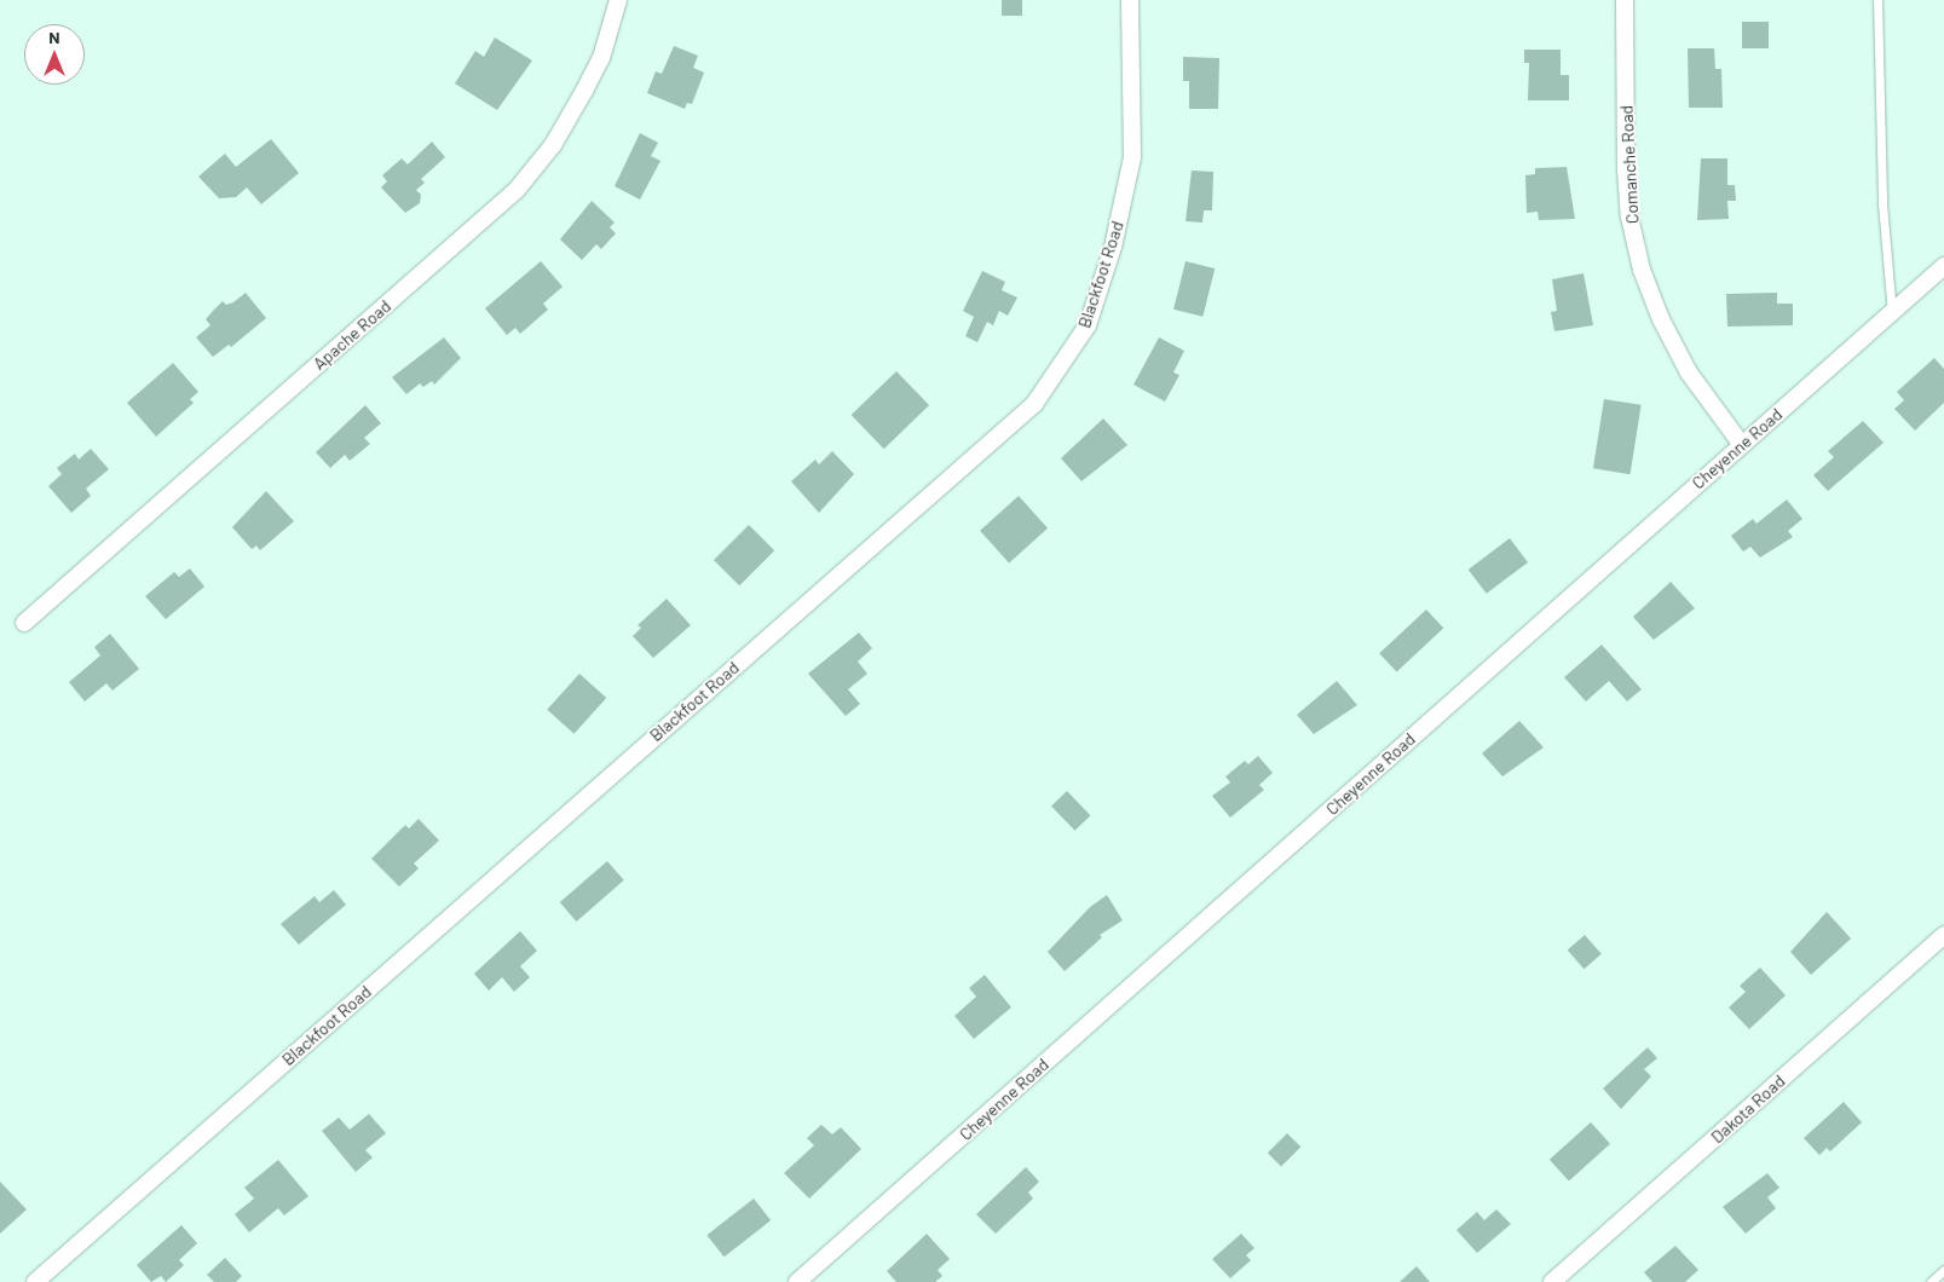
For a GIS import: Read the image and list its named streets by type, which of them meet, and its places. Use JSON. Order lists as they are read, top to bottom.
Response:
{
  "streets": {
    "street": [
      "Comanche Road",
      "Blackfoot Road",
      "Apache Road",
      "Cheyenne Road",
      "Dakota Road"
    ]
  },
  "crossings": [
    ["Comanche Road", "Cheyenne Road"]
  ],
  "north": "top"
}
